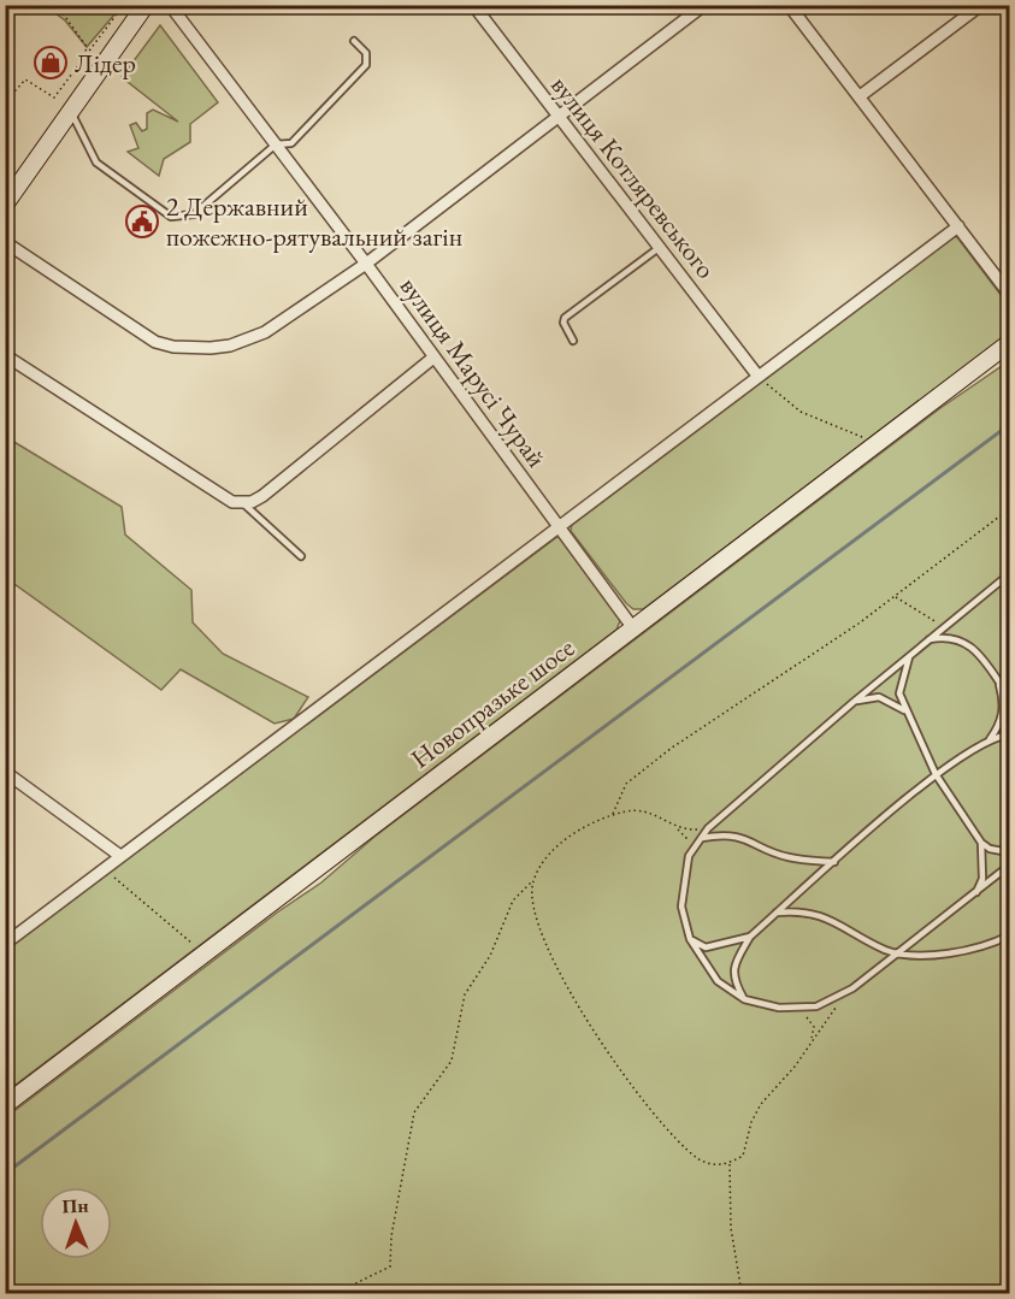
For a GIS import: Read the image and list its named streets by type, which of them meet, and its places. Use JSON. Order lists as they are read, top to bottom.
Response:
{
  "streets": {
    "main road": ["Новопразьке шосе"],
    "street": ["вулиця Котляревського", "вулиця Марусі Чурай"]
  },
  "crossings": [
    ["вулиця Марусі Чурай", "Новопразьке шосе"]
  ],
  "places": {
    "shop": ["Лідер"],
    "public building": ["2 Державний пожежно-рятувальний загін"]
  },
  "north": "top"
}
